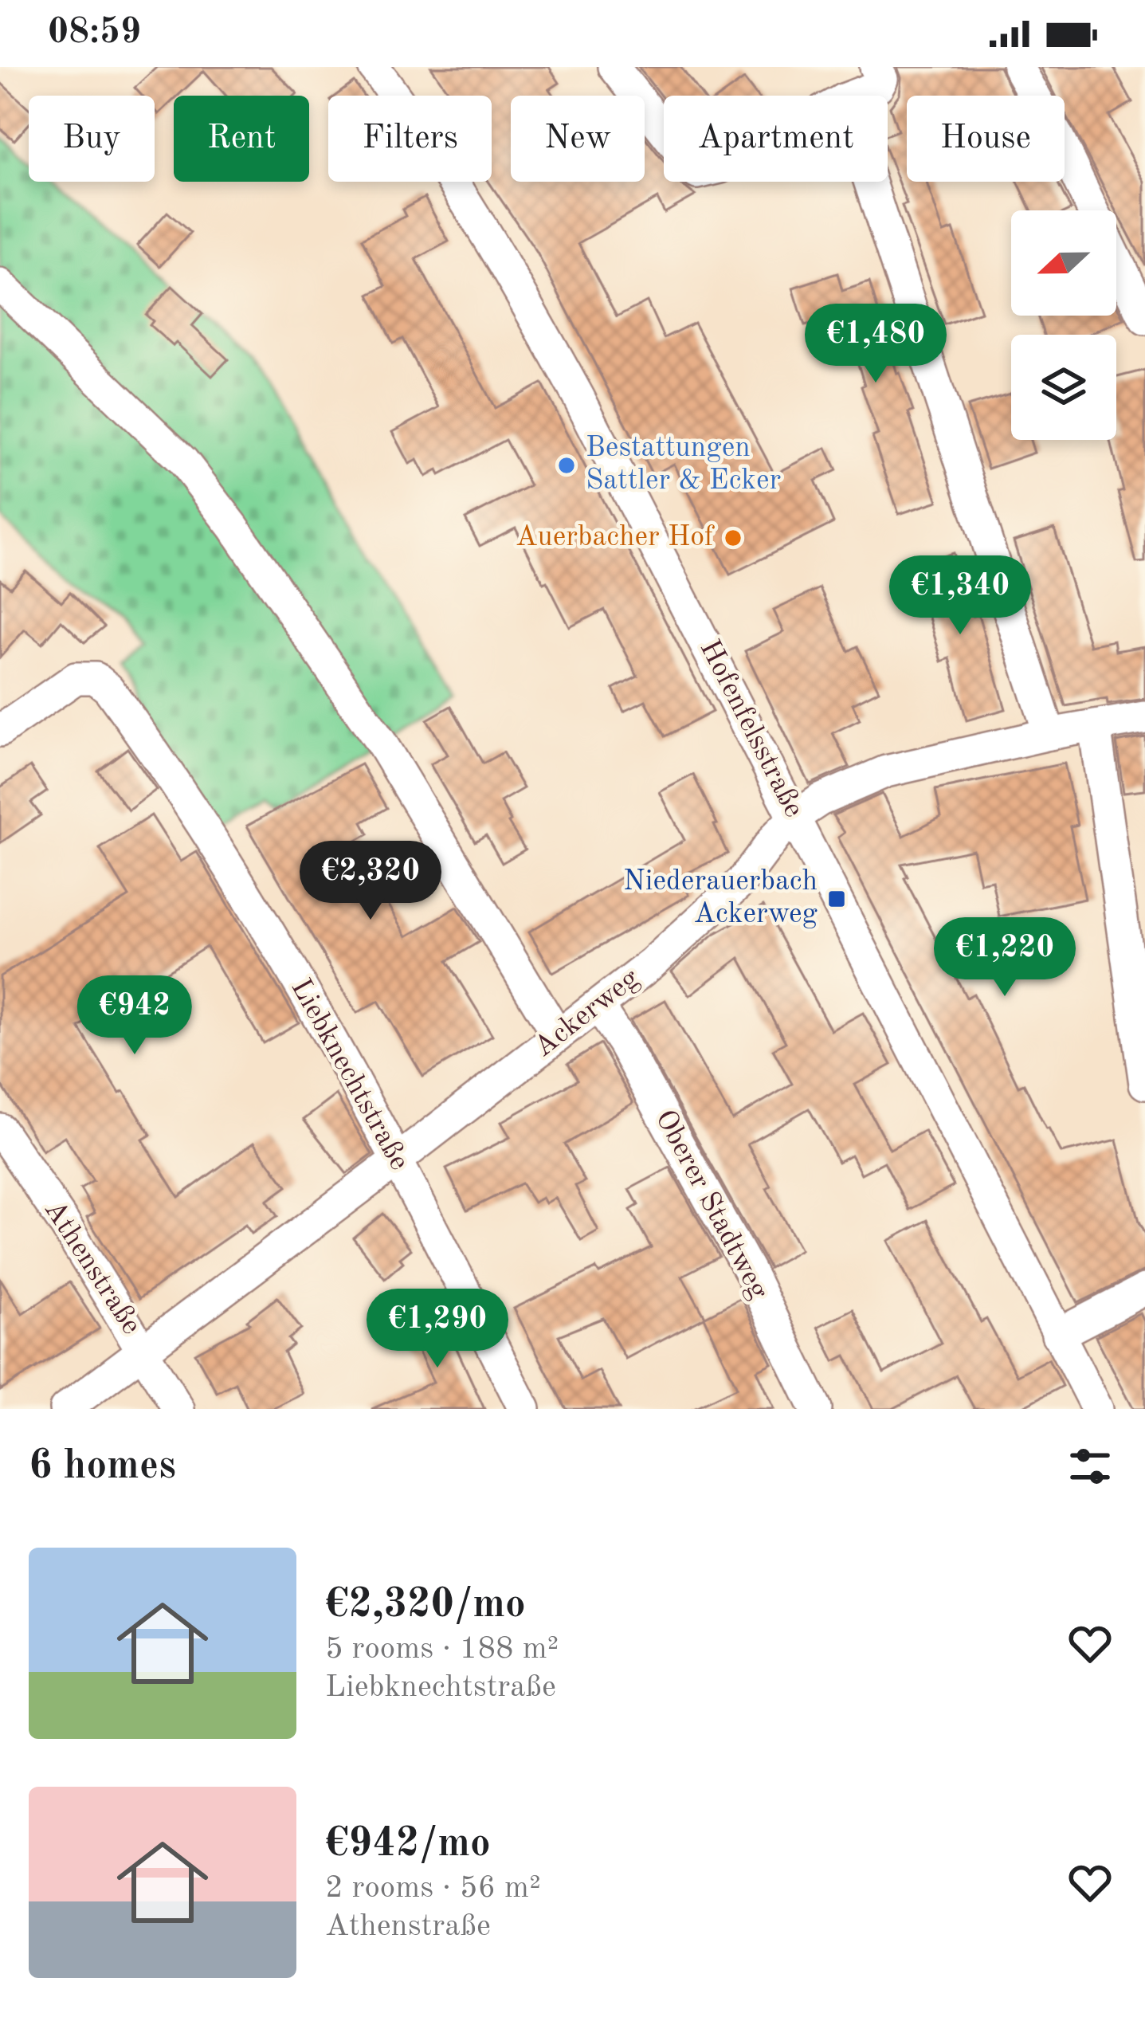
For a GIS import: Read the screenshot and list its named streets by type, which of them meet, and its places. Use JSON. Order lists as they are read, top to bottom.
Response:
{
  "streets": {
    "street": [
      "Hofenfelsstraße",
      "Ackerweg",
      "Liebknechtstraße",
      "Oberer Stadtweg",
      "Athenstraße"
    ]
  },
  "crossings": [
    ["Hofenfelsstraße", "Ackerweg"],
    ["Ackerweg", "Liebknechtstraße"],
    ["Ackerweg", "Oberer Stadtweg"],
    ["Ackerweg", "Athenstraße"]
  ],
  "places": {
    "other": ["Bestattungen Sattler & Ecker", "Auerbacher Hof"],
    "transit": ["Niederauerbach Ackerweg"]
  },
  "north": "left",
  "page": {
    "status": "08:59",
    "chip": [
      "Buy",
      "Rent",
      "Filters",
      "New",
      "Apartment",
      "House"
    ],
    "price": [
      "€1,480",
      "€1,340",
      "€2,320",
      "€1,220",
      "€942",
      "€1,290"
    ],
    "heading": "6 homes",
    "list": [
      {
        "name": "€2,320/mo",
        "note": "5 rooms · 188 m² · Liebknechtstraße"
      },
      {
        "name": "€942/mo",
        "note": "2 rooms · 56 m² · Athenstraße"
      }
    ]
  }
}
